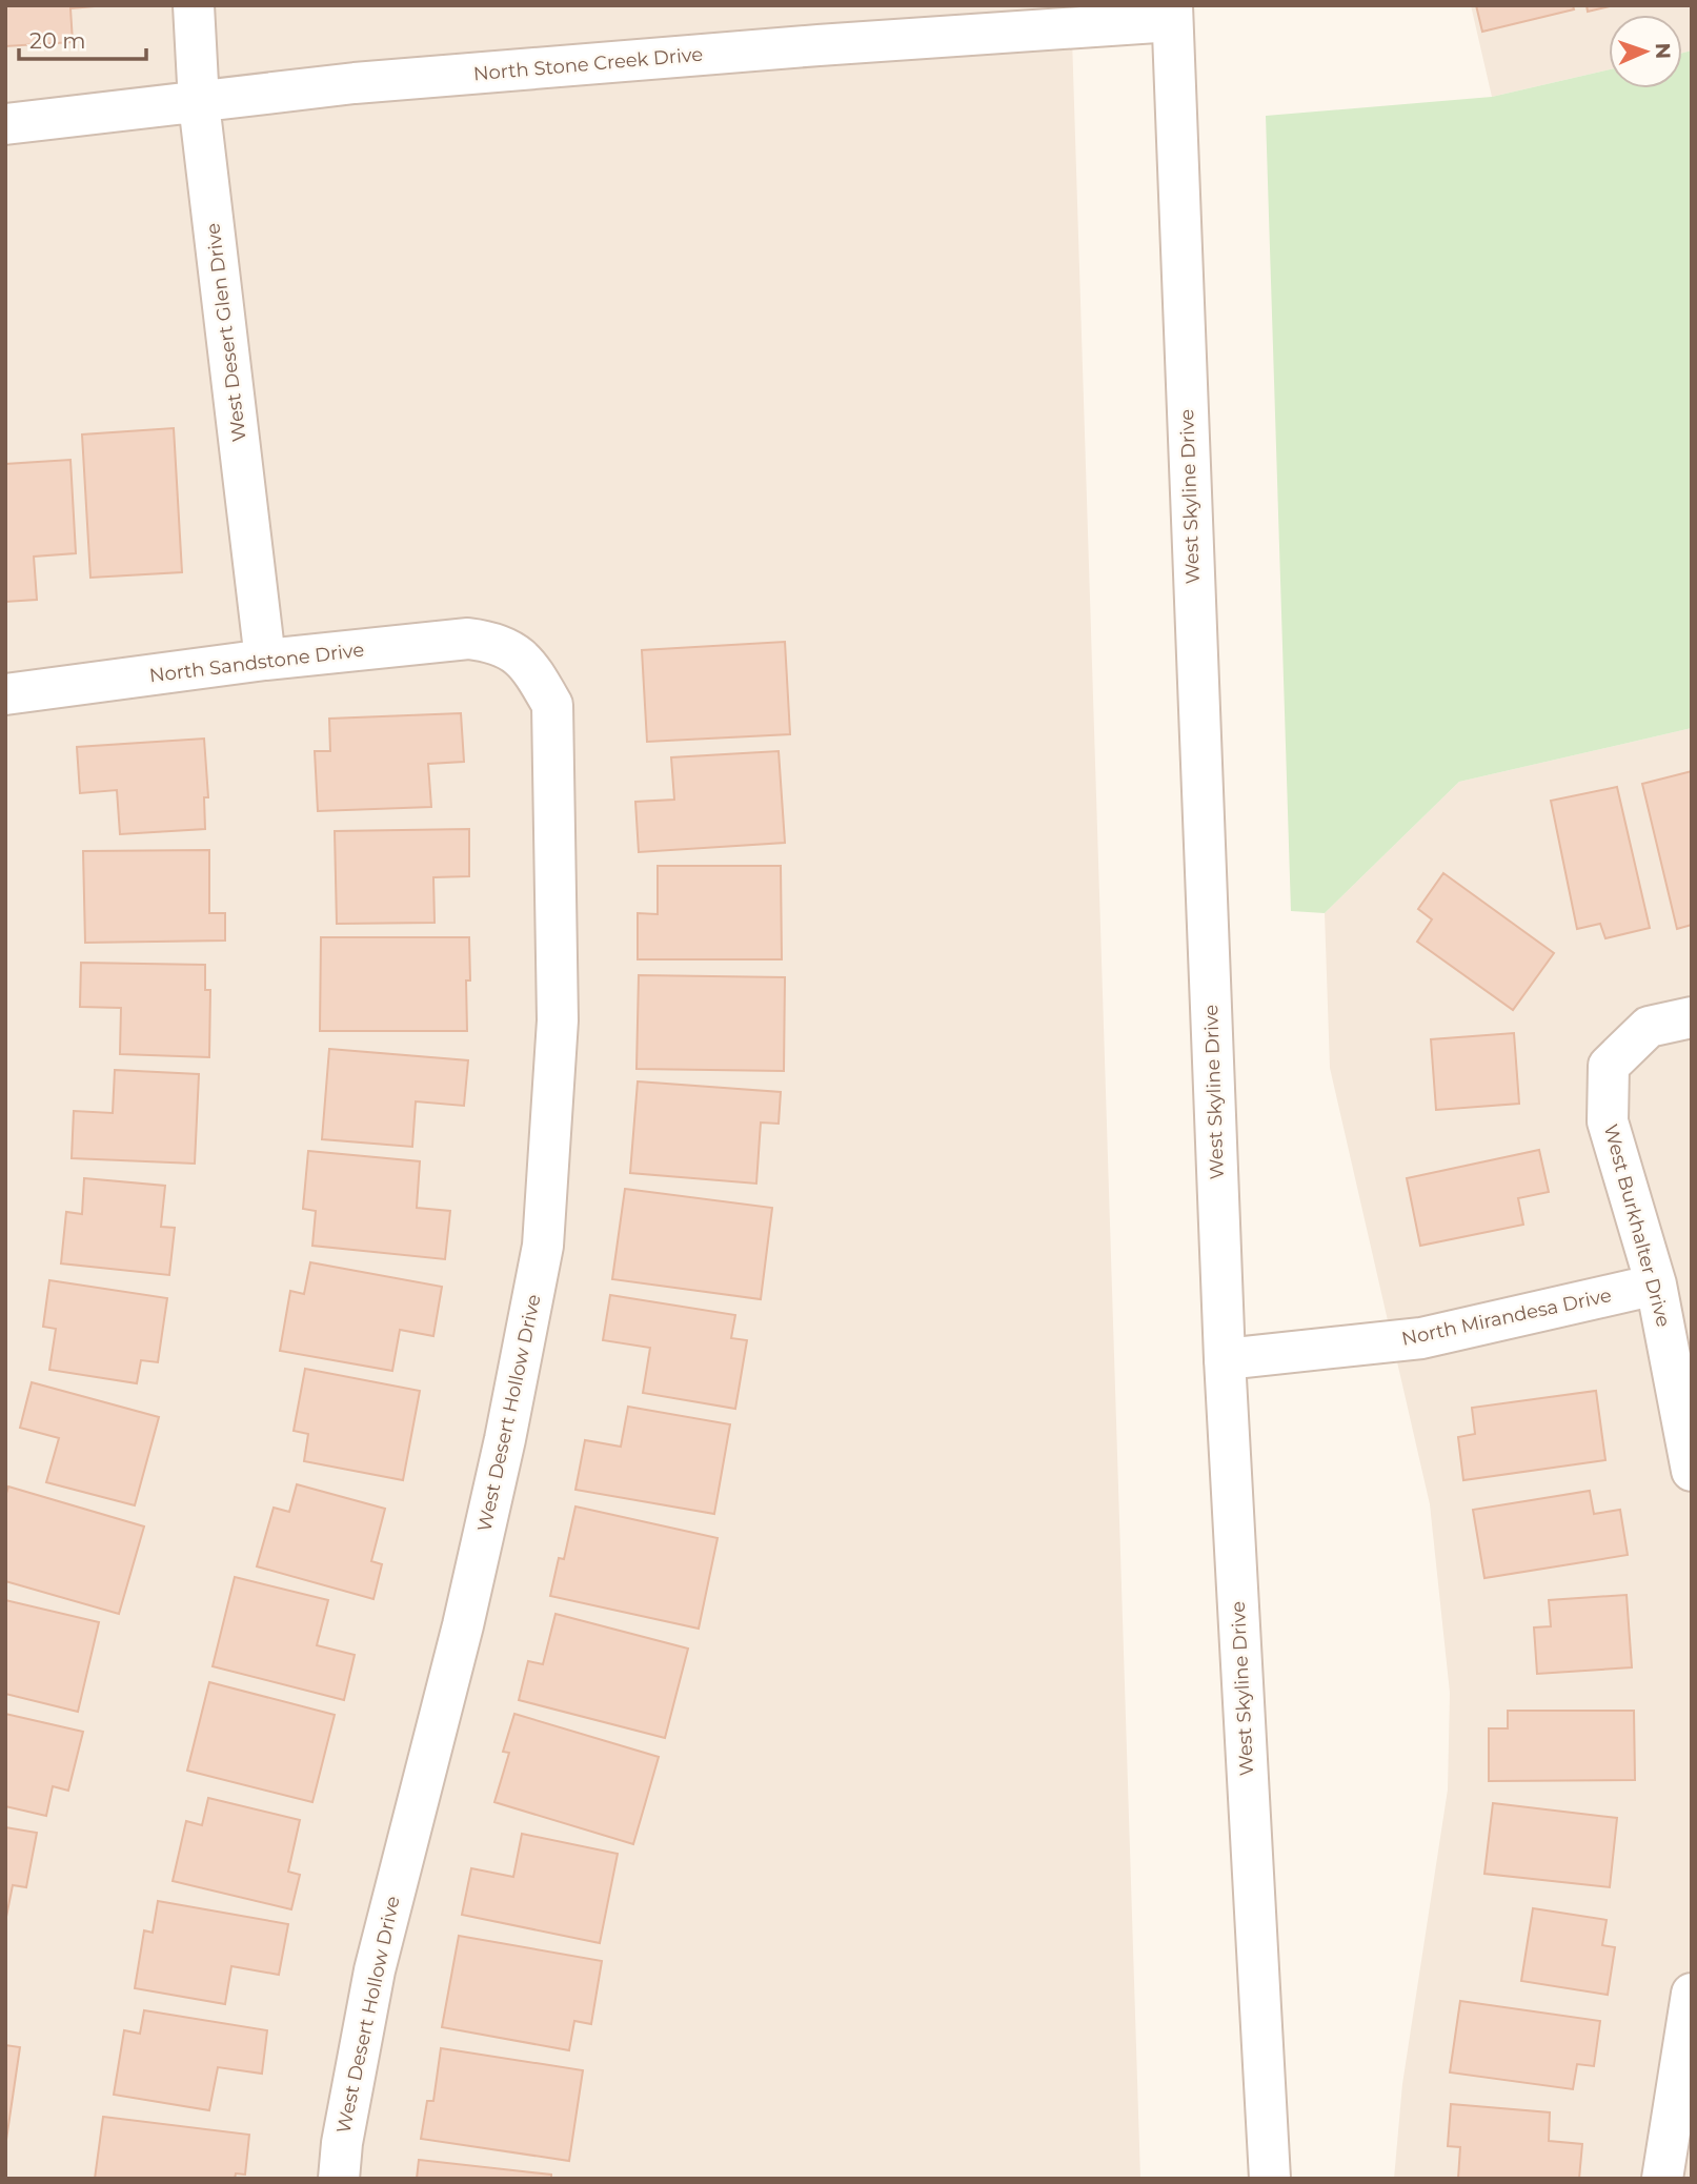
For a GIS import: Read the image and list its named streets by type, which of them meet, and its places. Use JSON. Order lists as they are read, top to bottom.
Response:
{
  "streets": {
    "street": [
      "North Stone Creek Drive",
      "West Desert Glen Drive",
      "West Skyline Drive",
      "North Sandstone Drive",
      "West Burkhalter Drive",
      "North Mirandesa Drive",
      "West Desert Hollow Drive"
    ]
  },
  "crossings": [
    ["North Stone Creek Drive", "West Desert Glen Drive"],
    ["North Stone Creek Drive", "West Skyline Drive"],
    ["West Desert Glen Drive", "North Sandstone Drive"],
    ["West Skyline Drive", "North Mirandesa Drive"],
    ["North Sandstone Drive", "West Desert Hollow Drive"],
    ["West Burkhalter Drive", "North Mirandesa Drive"]
  ],
  "scale_bar": "20 m",
  "north": "right"
}
